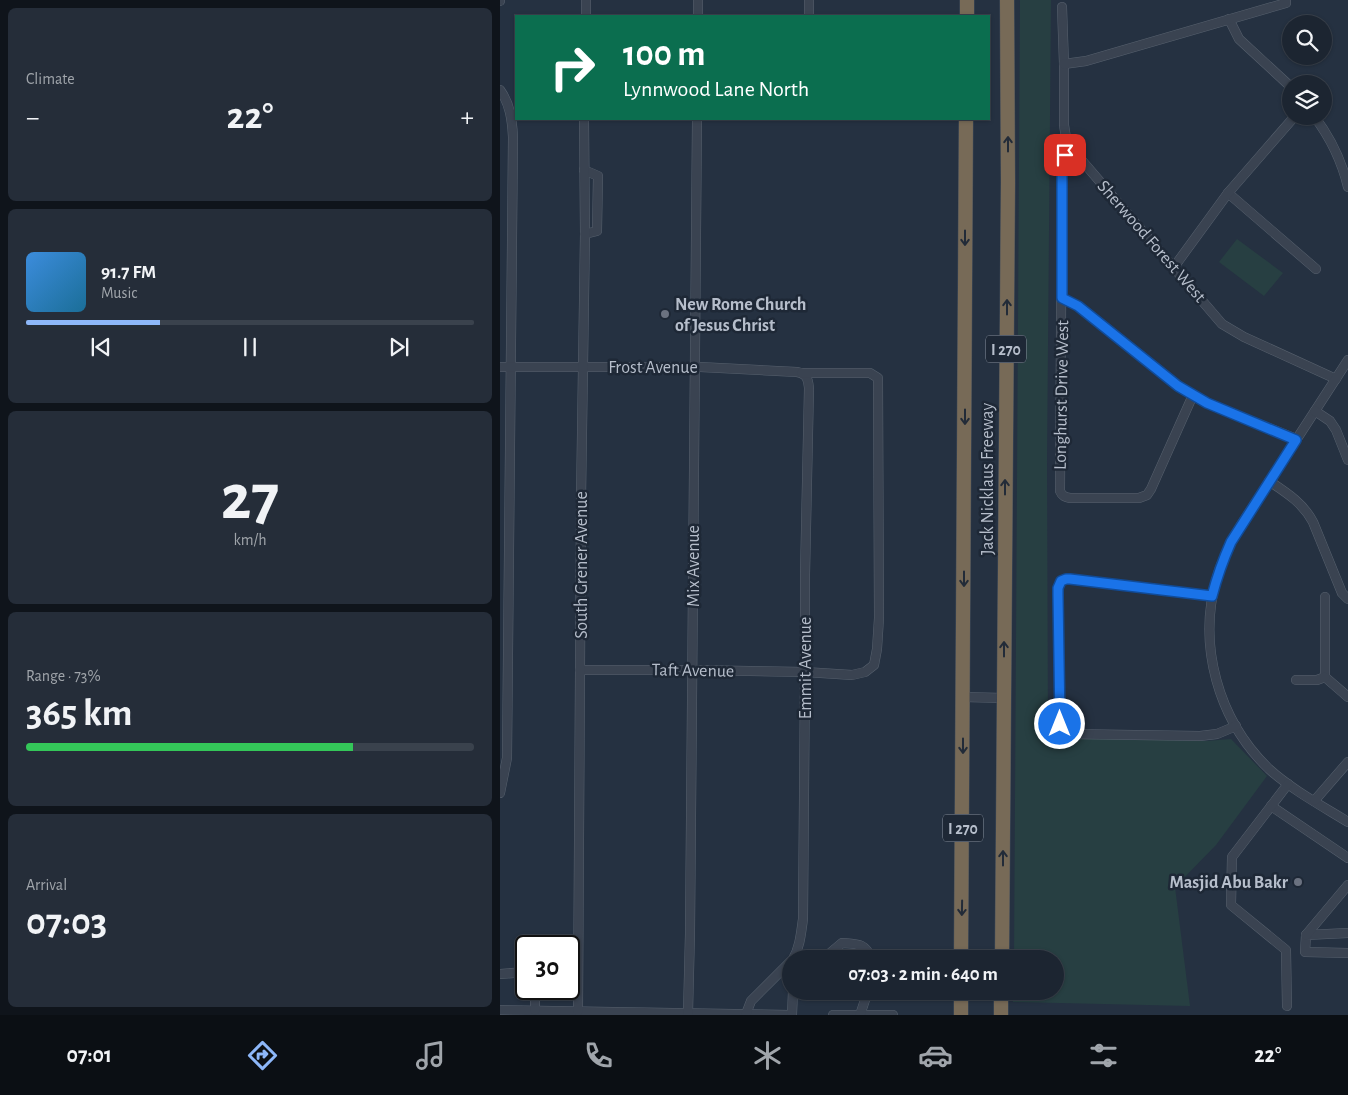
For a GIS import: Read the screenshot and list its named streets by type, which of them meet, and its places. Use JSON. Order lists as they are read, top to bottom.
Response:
{
  "streets": {
    "highway": ["I 270", "Jack Nicklaus Freeway"],
    "street": [
      "Sherwood Forest West",
      "Frost Avenue",
      "Longhurst Drive West",
      "South Grener Avenue",
      "Mix Avenue",
      "Emmit Avenue",
      "Taft Avenue"
    ]
  },
  "crossings": [
    ["Sherwood Forest West", "Longhurst Drive West"],
    ["Frost Avenue", "South Grener Avenue"],
    ["Frost Avenue", "Mix Avenue"],
    ["Frost Avenue", "Emmit Avenue"],
    ["Frost Avenue", "Taft Avenue"],
    ["South Grener Avenue", "Taft Avenue"],
    ["Mix Avenue", "Taft Avenue"],
    ["Emmit Avenue", "Taft Avenue"]
  ],
  "places": ["New Rome Church of Jesus Christ", "Masjid Abu Bakr"],
  "page": {
    "tile": [
      "Climate",
      ["27", "km/h"],
      ["Range · 73%", "365 km"],
      ["Arrival", "07:03"]
    ],
    "turn": ["100 m", "Lynnwood Lane North"],
    "heat": ["−", "22°", "+"],
    "song": ["91.7 FM", "Music"],
    "limit": "30",
    "trip": "07:03 · 2 min · 640 m",
    "tabs": ["07:01", "22°"]
  }
}
